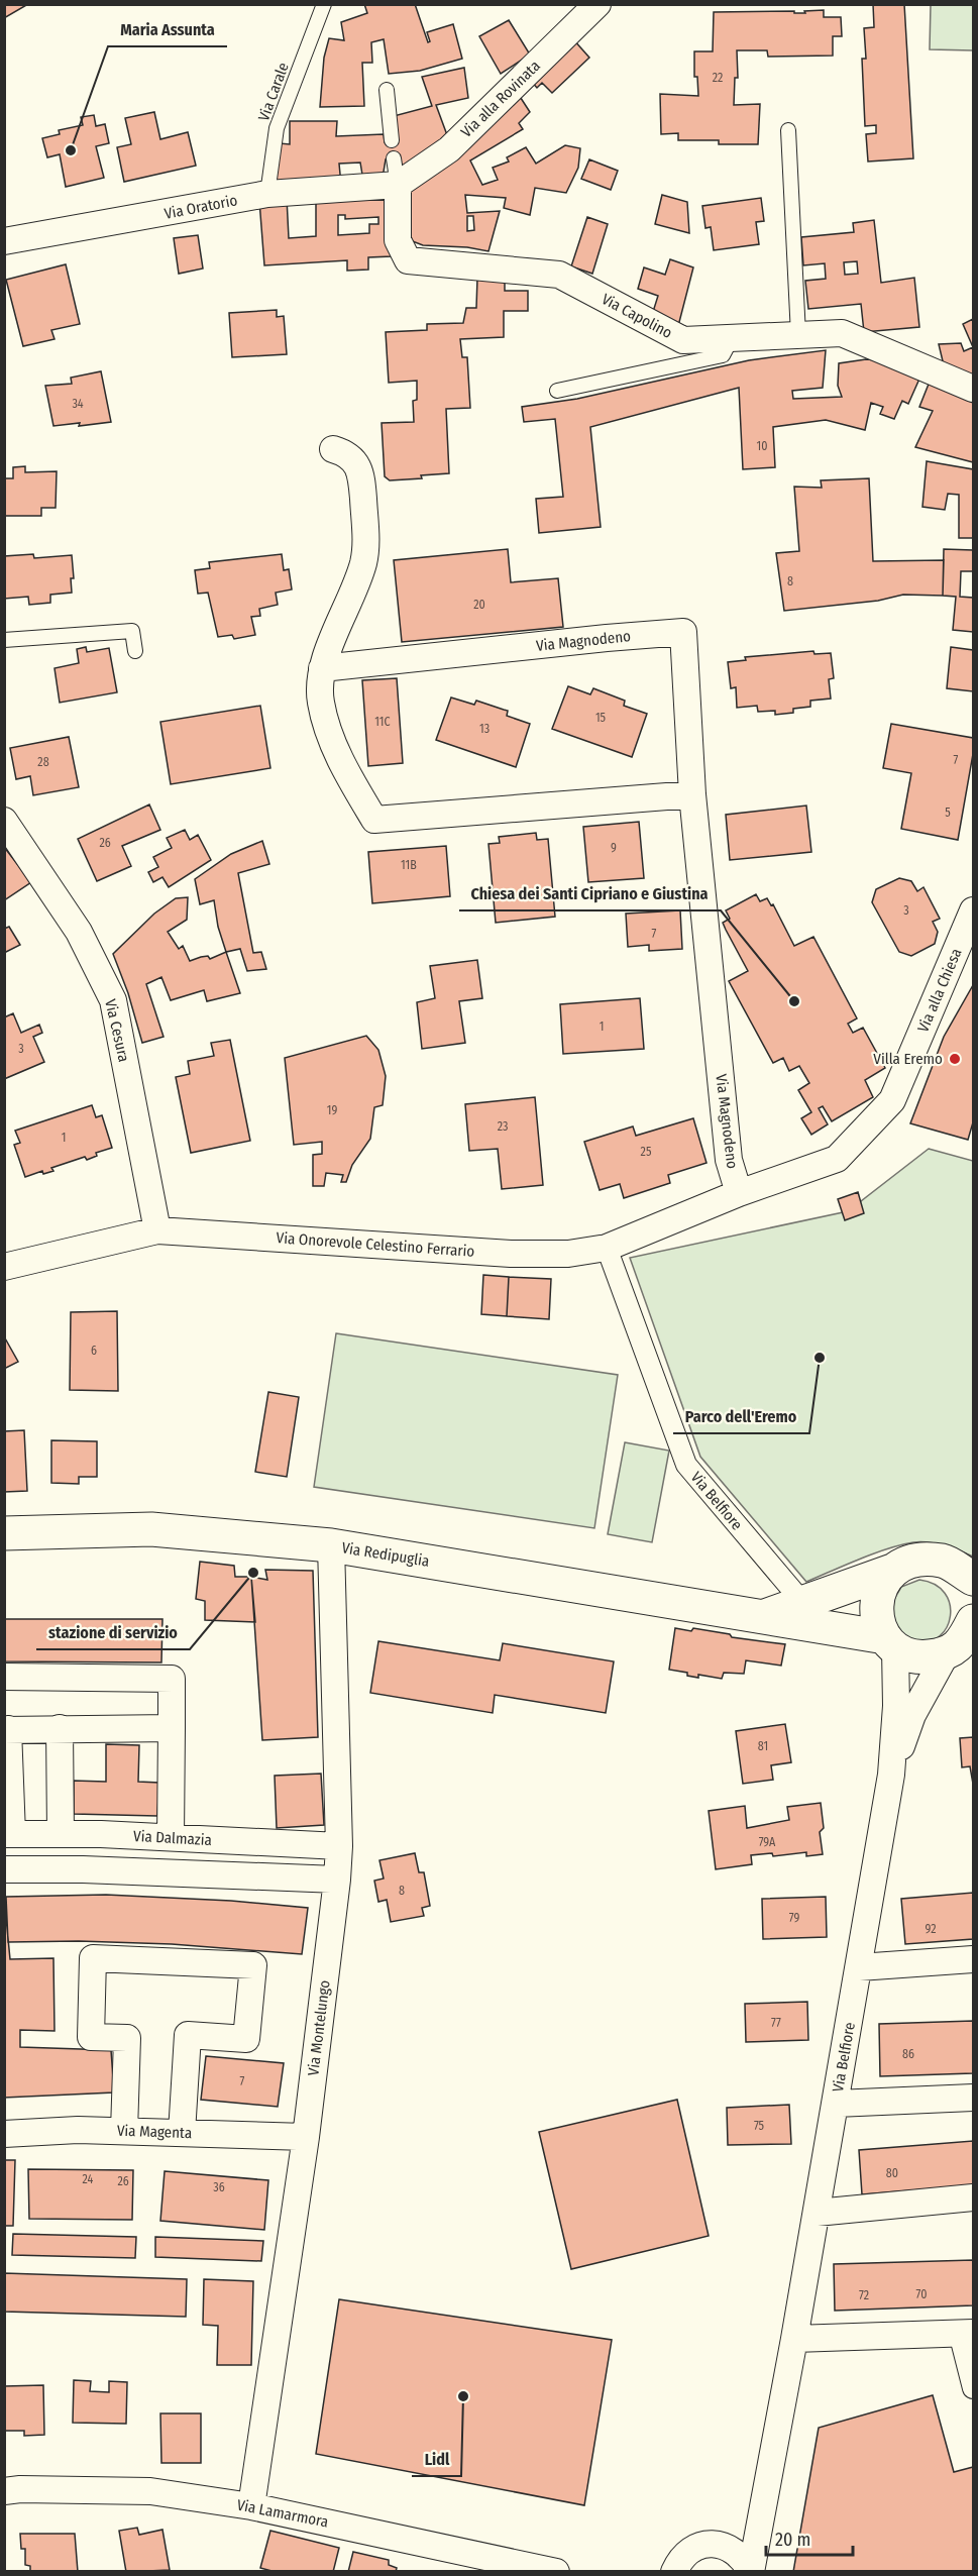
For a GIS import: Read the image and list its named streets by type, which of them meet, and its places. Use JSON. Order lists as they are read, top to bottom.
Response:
{
  "streets": {
    "main road": ["Via Redipuglia"],
    "street": [
      "Via alla Rovinata",
      "Via Oratorio",
      "Via Capolino",
      "Via Magnodeno",
      "Via alla Chiesa",
      "Via Cesura",
      "Via Onorevole Celestino Ferrario",
      "Via Belfiore",
      "Via Dalmazia",
      "Via Montelungo",
      "Via Magenta",
      "Via Lamarmora"
    ],
    "lane": ["Via Carale"]
  },
  "crossings": [
    ["Via Carale", "Via Oratorio"],
    ["Via alla Rovinata", "Via Oratorio"],
    ["Via alla Rovinata", "Via Capolino"],
    ["Via Oratorio", "Via Capolino"],
    ["Via Magnodeno", "Via alla Chiesa"],
    ["Via Magnodeno", "Via Onorevole Celestino Ferrario"],
    ["Via alla Chiesa", "Via Onorevole Celestino Ferrario"],
    ["Via Cesura", "Via Onorevole Celestino Ferrario"],
    ["Via Onorevole Celestino Ferrario", "Via Belfiore"],
    ["Via Belfiore", "Via Redipuglia"],
    ["Via Redipuglia", "Via Montelungo"],
    ["Via Dalmazia", "Via Montelungo"],
    ["Via Montelungo", "Via Magenta"],
    ["Via Montelungo", "Via Lamarmora"]
  ],
  "places": [
    "Maria Assunta",
    "Chiesa dei Santi Cipriano e Giustina",
    "Villa Eremo",
    "Parco dell'Eremo",
    "stazione di servizio",
    "Lidl"
  ],
  "house_numbers": [
    "22",
    "34",
    "10",
    "8",
    "20",
    "15",
    "11C",
    "13",
    "7",
    "28",
    "5",
    "26",
    "9",
    "11B",
    "3",
    "7",
    "1",
    "3",
    "19",
    "23",
    "1",
    "25",
    "6",
    "81",
    "79A",
    "8",
    "79",
    "92",
    "77",
    "86",
    "7",
    "75",
    "80",
    "24",
    "26",
    "36",
    "70",
    "72"
  ],
  "scale_bar": "20 m"
}
